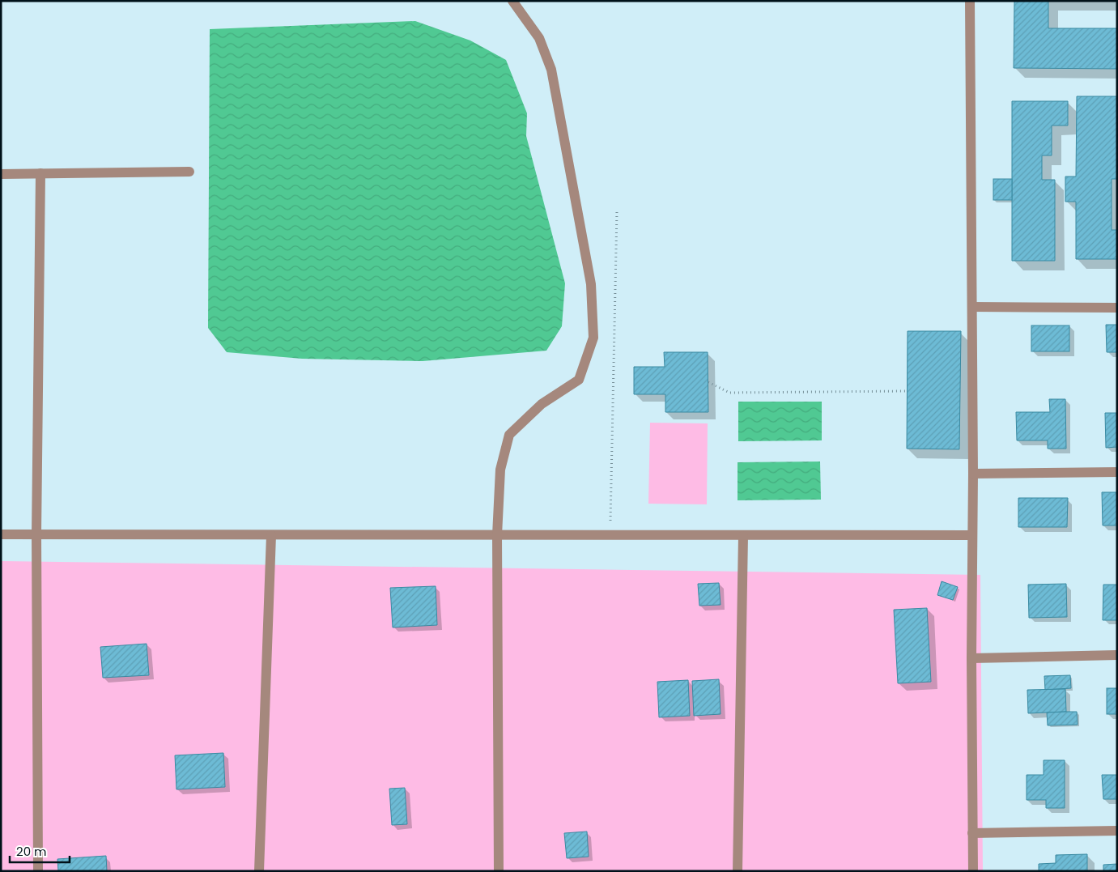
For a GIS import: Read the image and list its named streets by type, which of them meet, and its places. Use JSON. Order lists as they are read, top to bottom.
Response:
{
  "scale_bar": "20 m"
}
